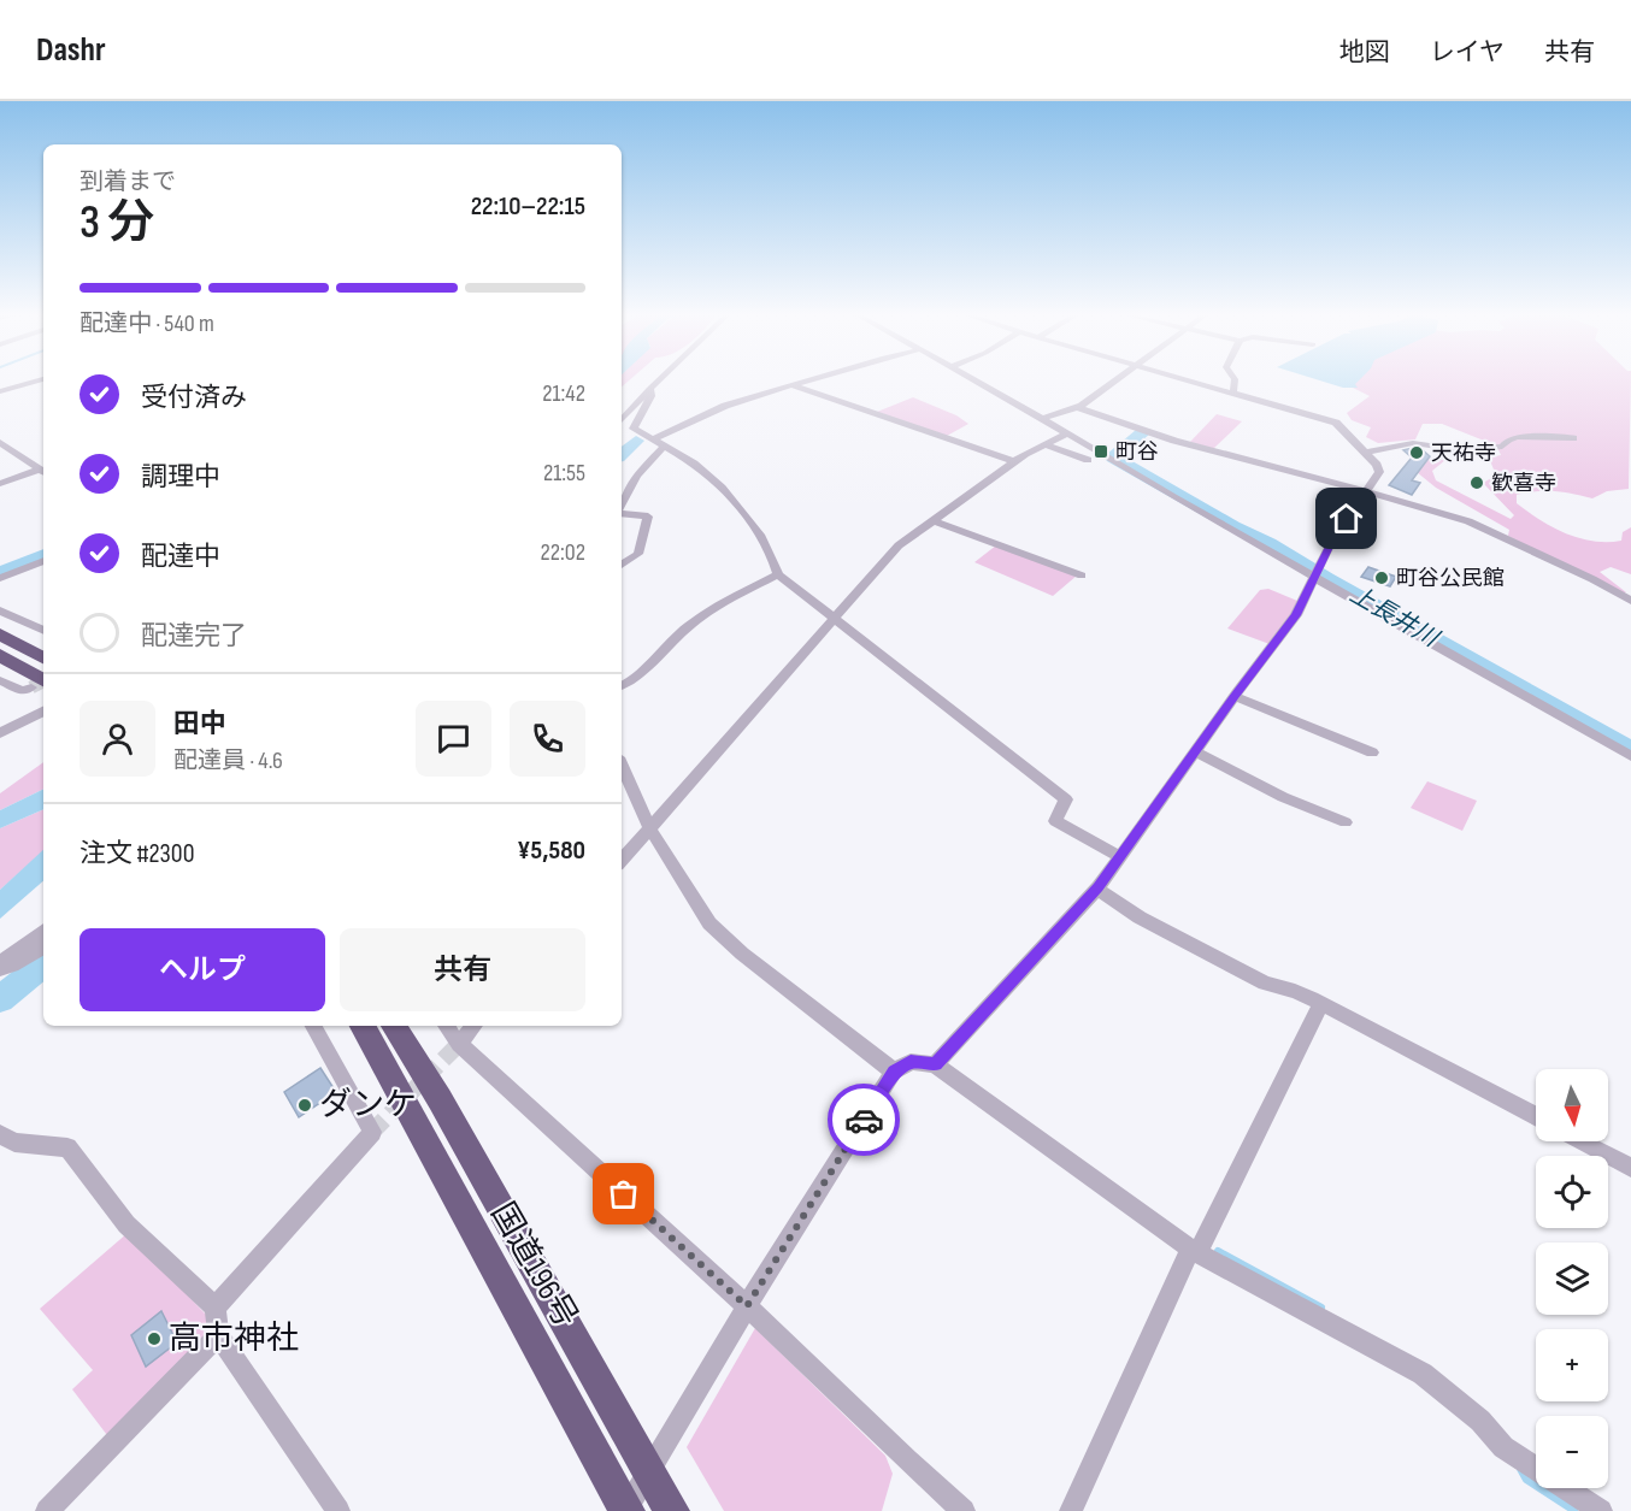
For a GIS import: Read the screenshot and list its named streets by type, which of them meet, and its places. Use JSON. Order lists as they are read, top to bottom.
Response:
{
  "streets": {
    "highway": ["国道196号"]
  },
  "water": ["上長井川"],
  "places": {
    "transit": ["町谷"],
    "other": [
      "天祐寺",
      "歓喜寺",
      "町谷公民館",
      "ダンケ",
      "高市神社"
    ]
  },
  "north": "bottom",
  "page": {
    "header": "Dashr",
    "nav": ["地図", "レイヤ", "共有"],
    "heading": ["3 分", "到着まで", "22:10–22:15"],
    "panel": [
      "田中",
      "配達員 · 4.6",
      "注文 #2300",
      "¥5,580"
    ],
    "bar": "配達中 · 540 m",
    "list": [
      ["受付済み", "21:42"],
      ["調理中", "21:55"],
      ["配達中", "22:02"],
      "配達完了"
    ],
    "buttons": ["ヘルプ", "共有"],
    "map_buttons": ["+", "−"]
  }
}
